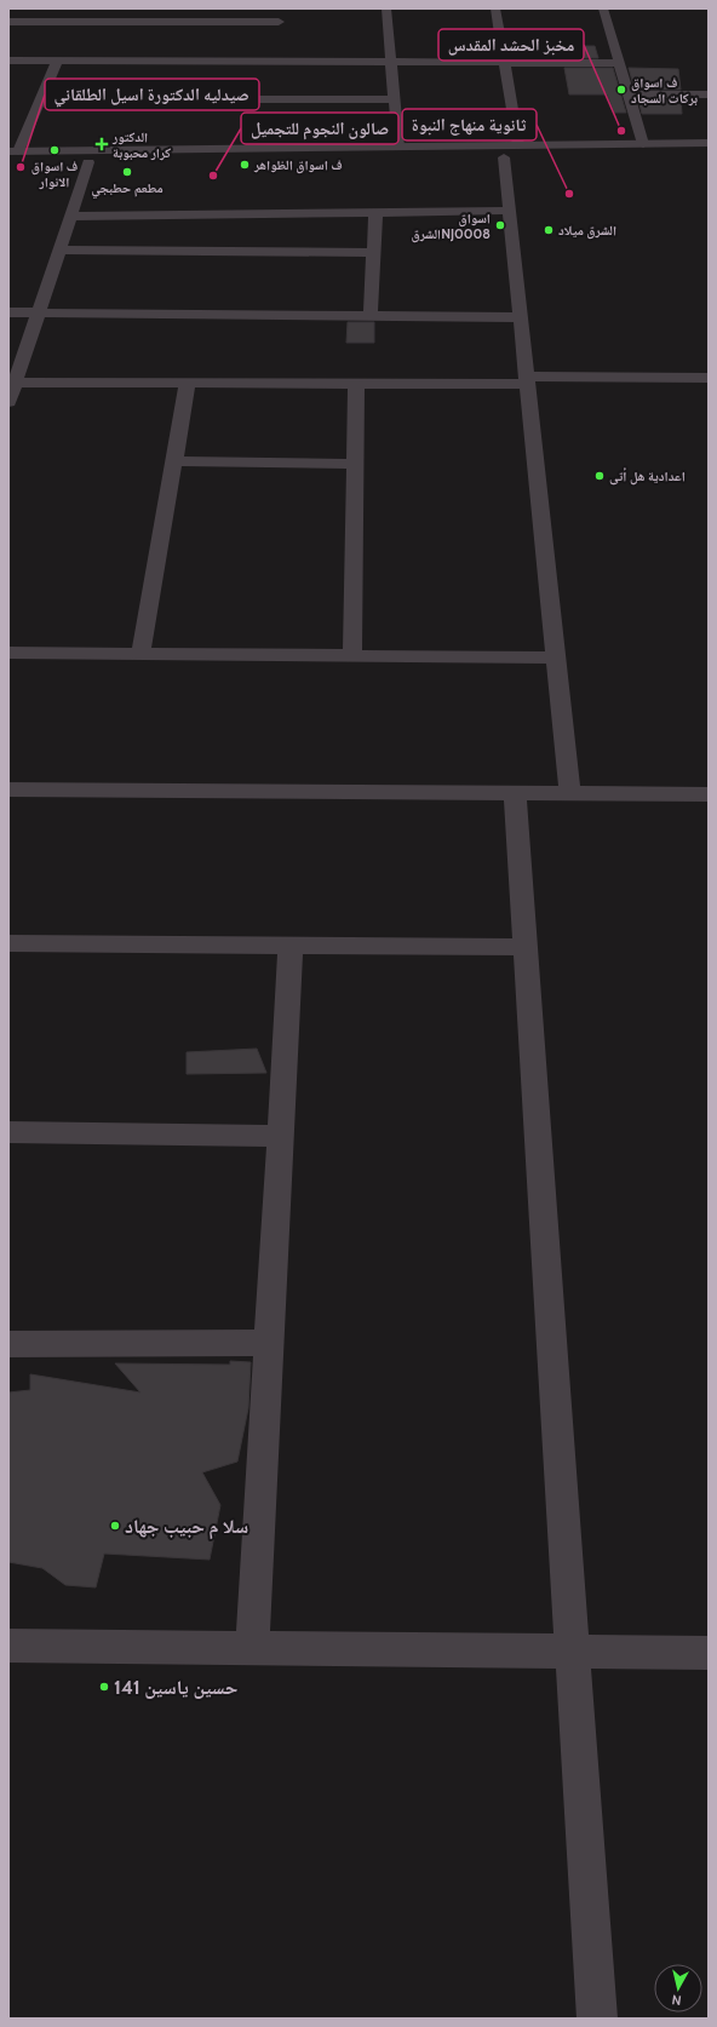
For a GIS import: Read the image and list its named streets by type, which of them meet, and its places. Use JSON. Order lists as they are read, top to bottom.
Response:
{
  "places": {
    "other": [
      "ف اسواق بركات السجاد",
      "مخبز الحشد المقدس",
      "ف اسواق الانوار",
      "ف اسواق الظواهر",
      "صيدليه الدكتورة اسيل الطلقاني",
      "مطعم حطبجي",
      "صالون النجوم للتجميل",
      "ثانوية منهاج النبوة",
      "اسواق الشرقNJ0008",
      "الشرق ميلاد",
      "اعدادية هل أتى",
      "سلا م حبيب جهاد",
      "141 حسين ياسين"
    ],
    "health": ["الدكتور كرار محبوبة"]
  },
  "north": "bottom"
}
